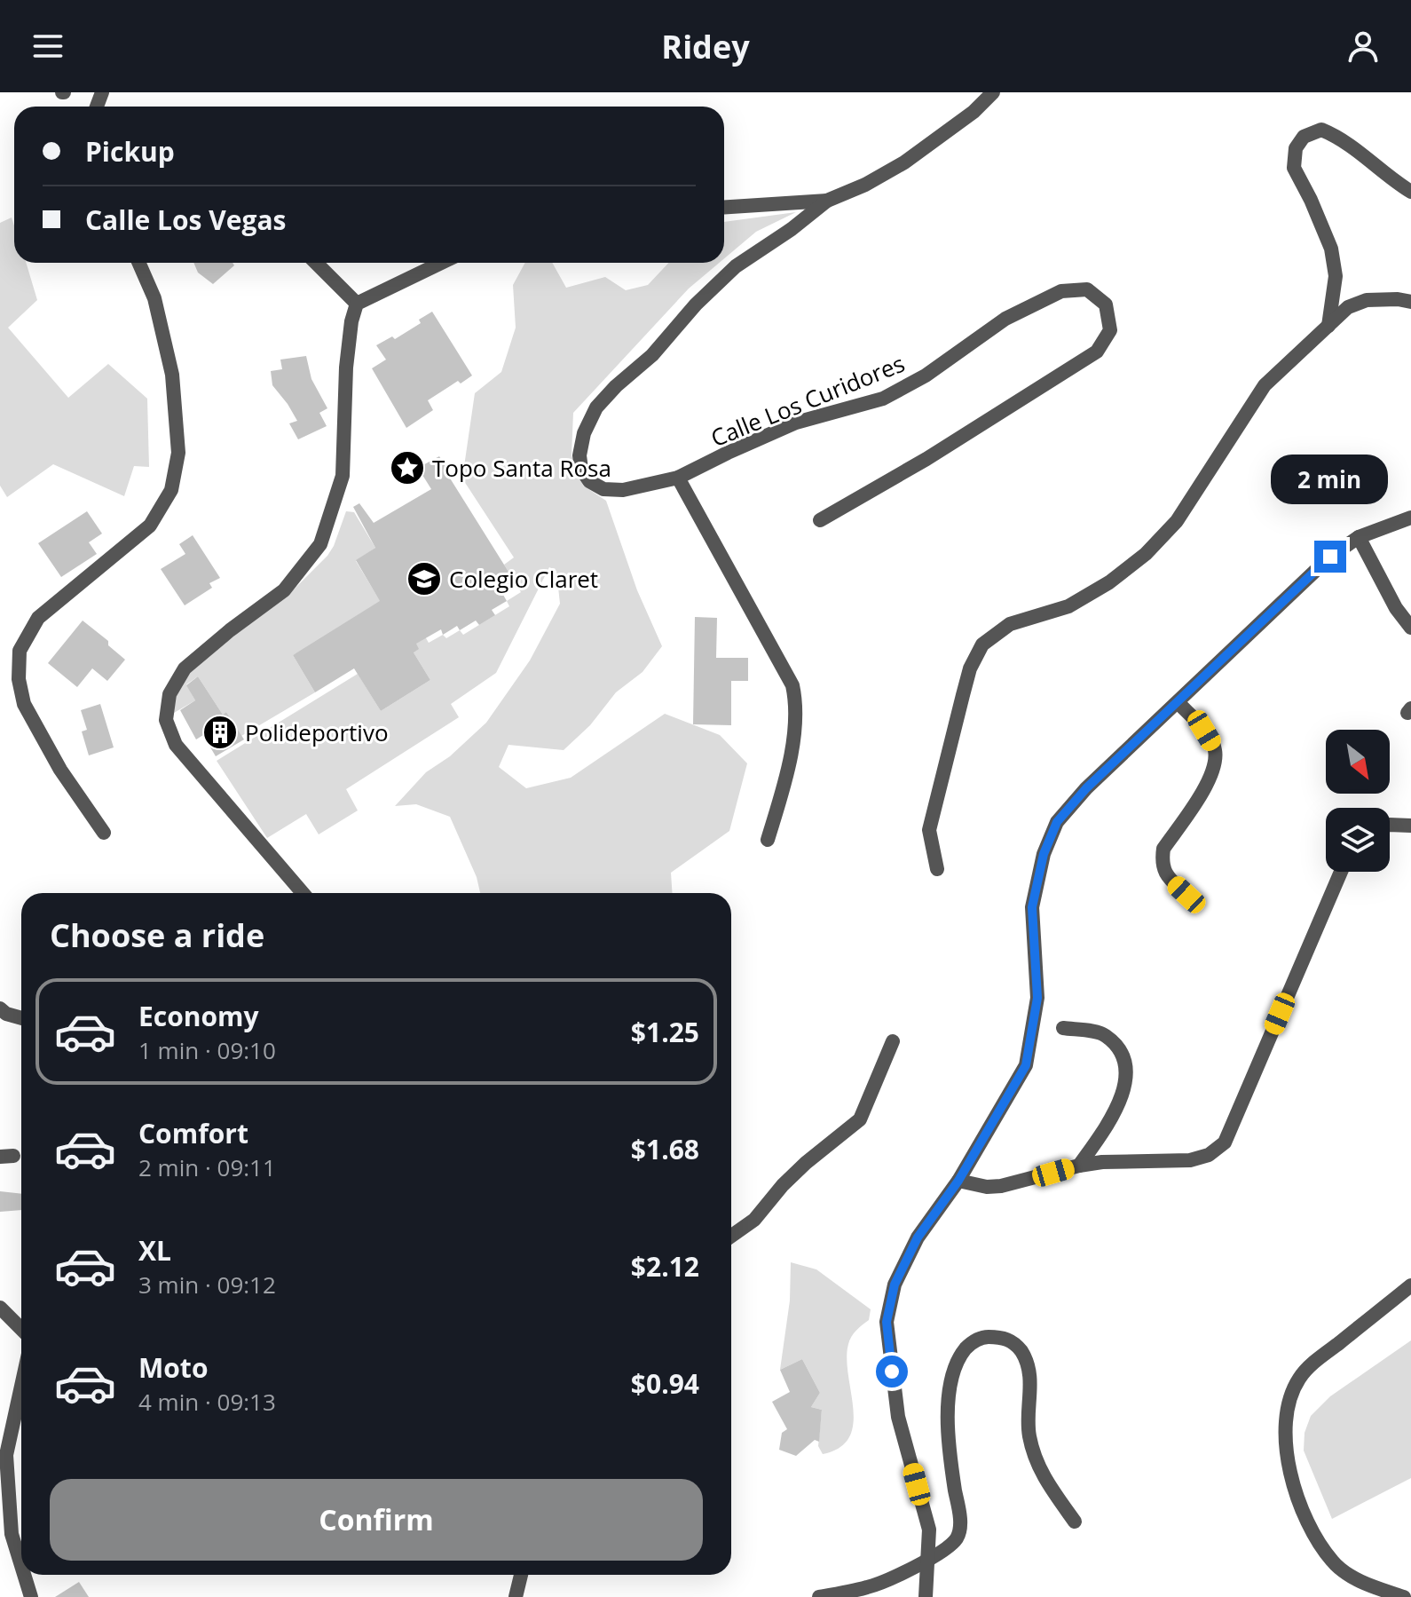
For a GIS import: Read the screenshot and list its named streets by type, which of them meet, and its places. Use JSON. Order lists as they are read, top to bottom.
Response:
{
  "streets": {
    "street": ["Calle Los Curidores"]
  },
  "places": {
    "place": ["Topo Santa Rosa"],
    "school or university": ["Colegio Claret"],
    "building": ["Polideportivo"]
  },
  "north": "bottom right",
  "page": {
    "header": "Ridey",
    "banner": ["Pickup", "Calle Los Vegas"],
    "bubble": "2 min",
    "heading": "Choose a ride",
    "list": [
      {
        "name": "Economy",
        "note": "1 min · 09:10",
        "value": "$1.25"
      },
      {
        "name": "Comfort",
        "note": "2 min · 09:11",
        "value": "$1.68"
      },
      {
        "name": "XL",
        "note": "3 min · 09:12",
        "value": "$2.12"
      },
      {
        "name": "Moto",
        "note": "4 min · 09:13",
        "value": "$0.94"
      }
    ],
    "buttons": "Confirm"
  }
}
